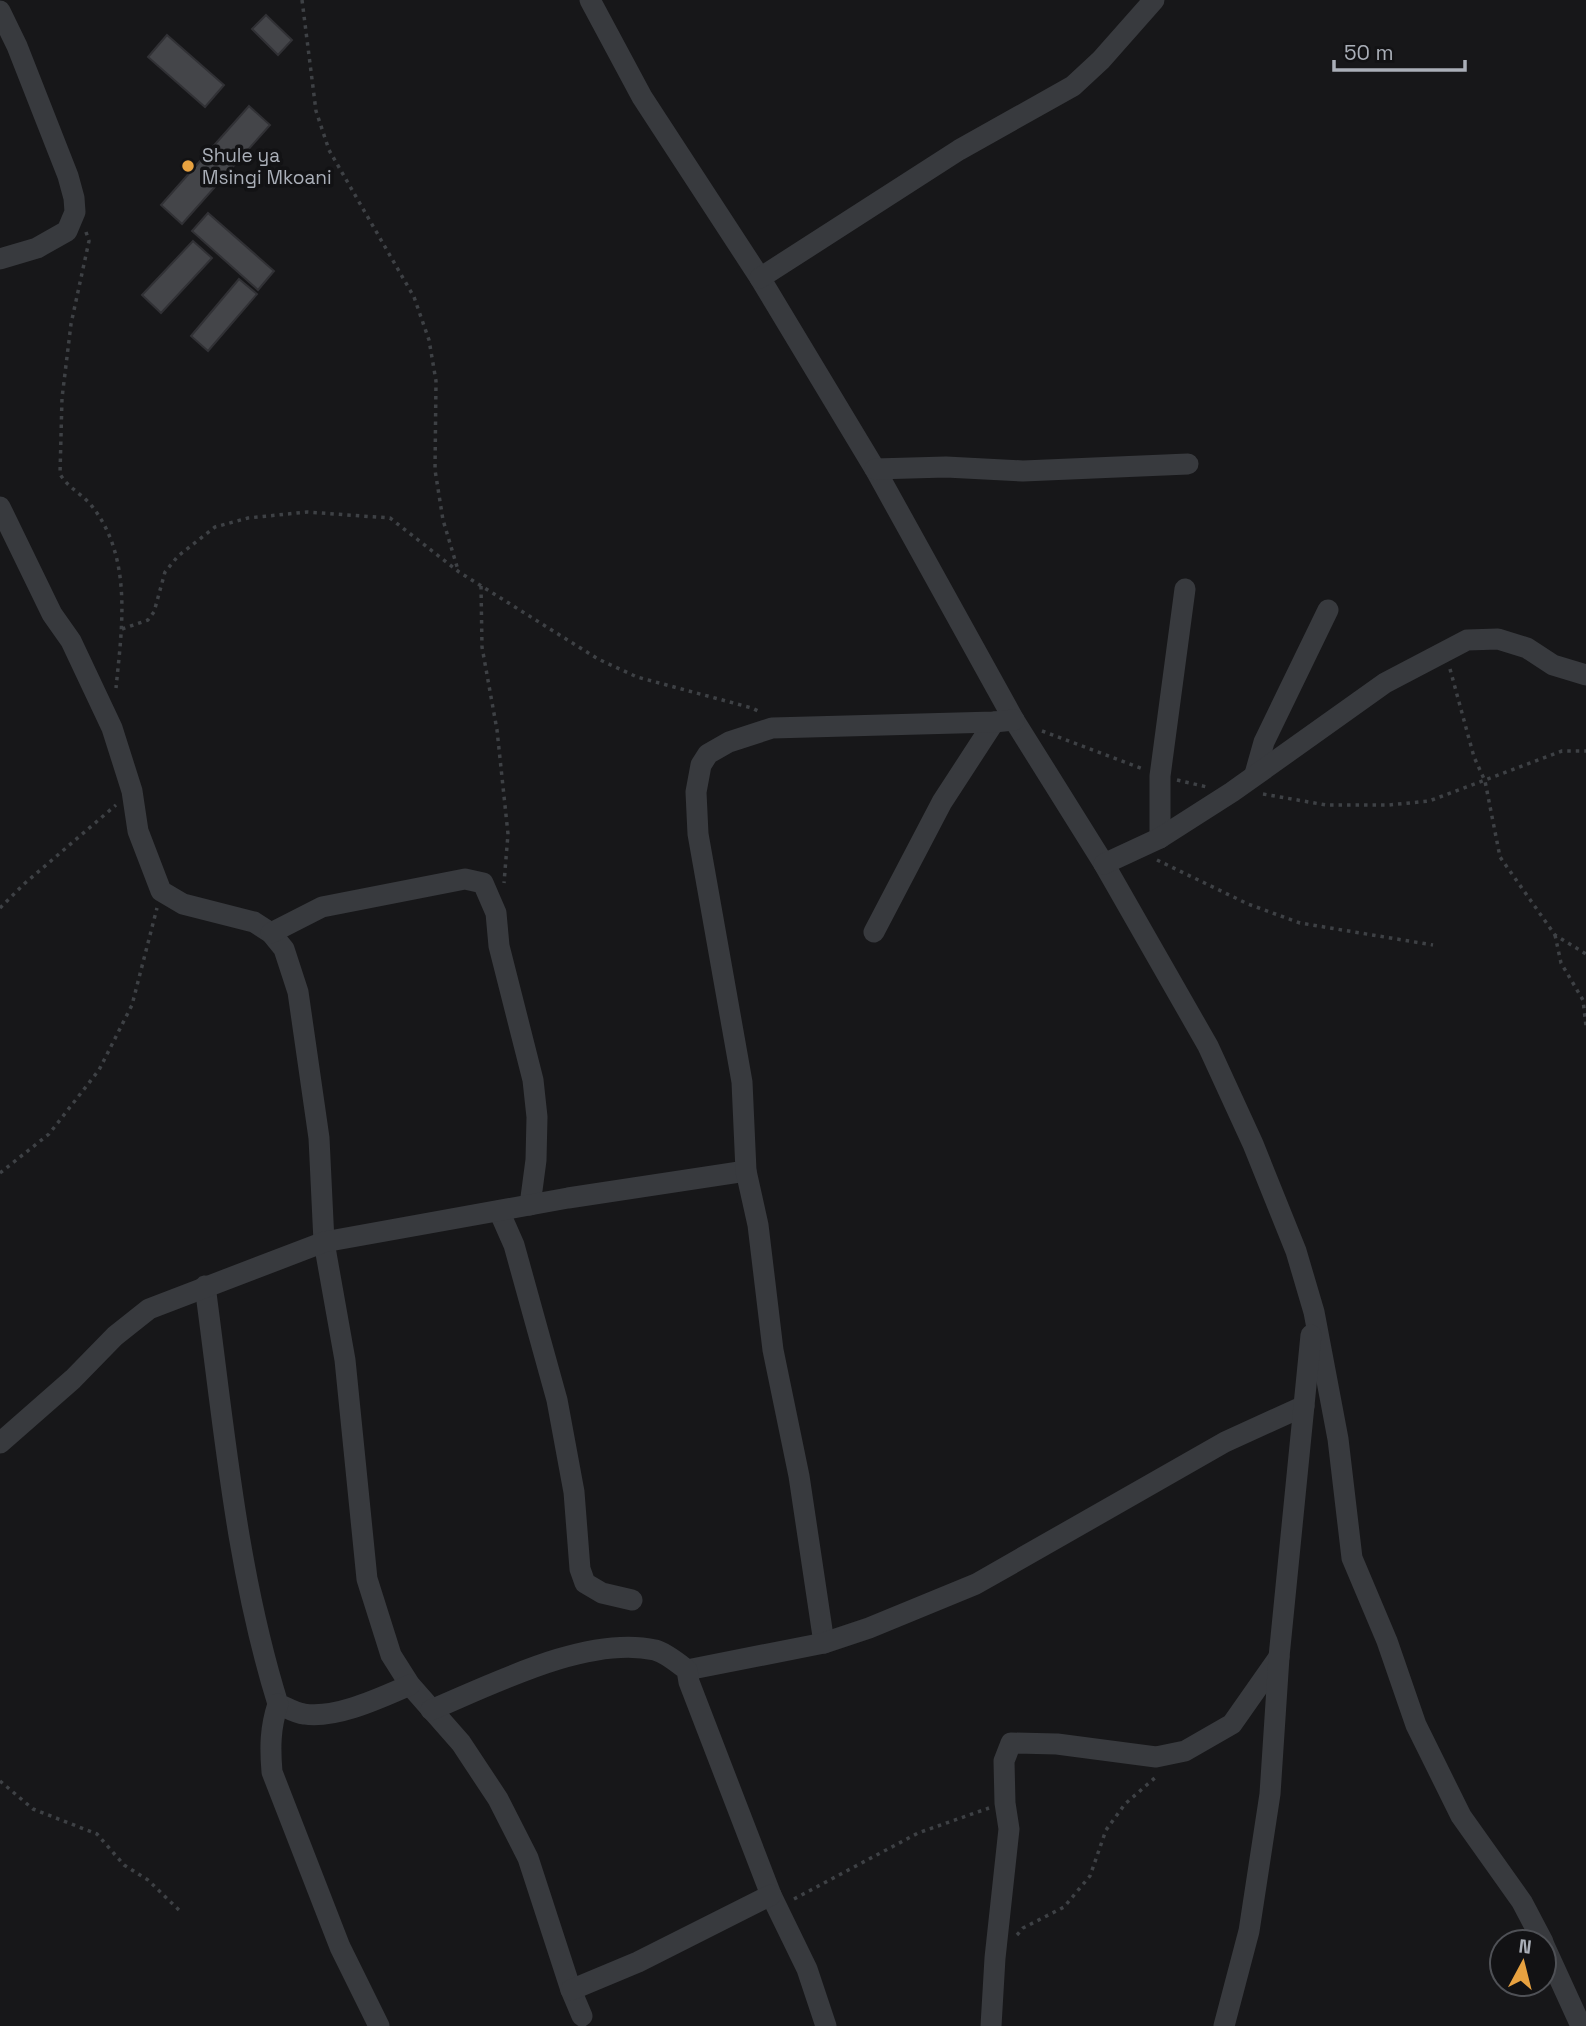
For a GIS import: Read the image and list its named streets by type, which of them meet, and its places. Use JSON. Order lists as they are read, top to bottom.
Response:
{
  "places": ["Shule ya Msingi Mkoani"],
  "scale_bar": "50 m",
  "north": "top"
}
